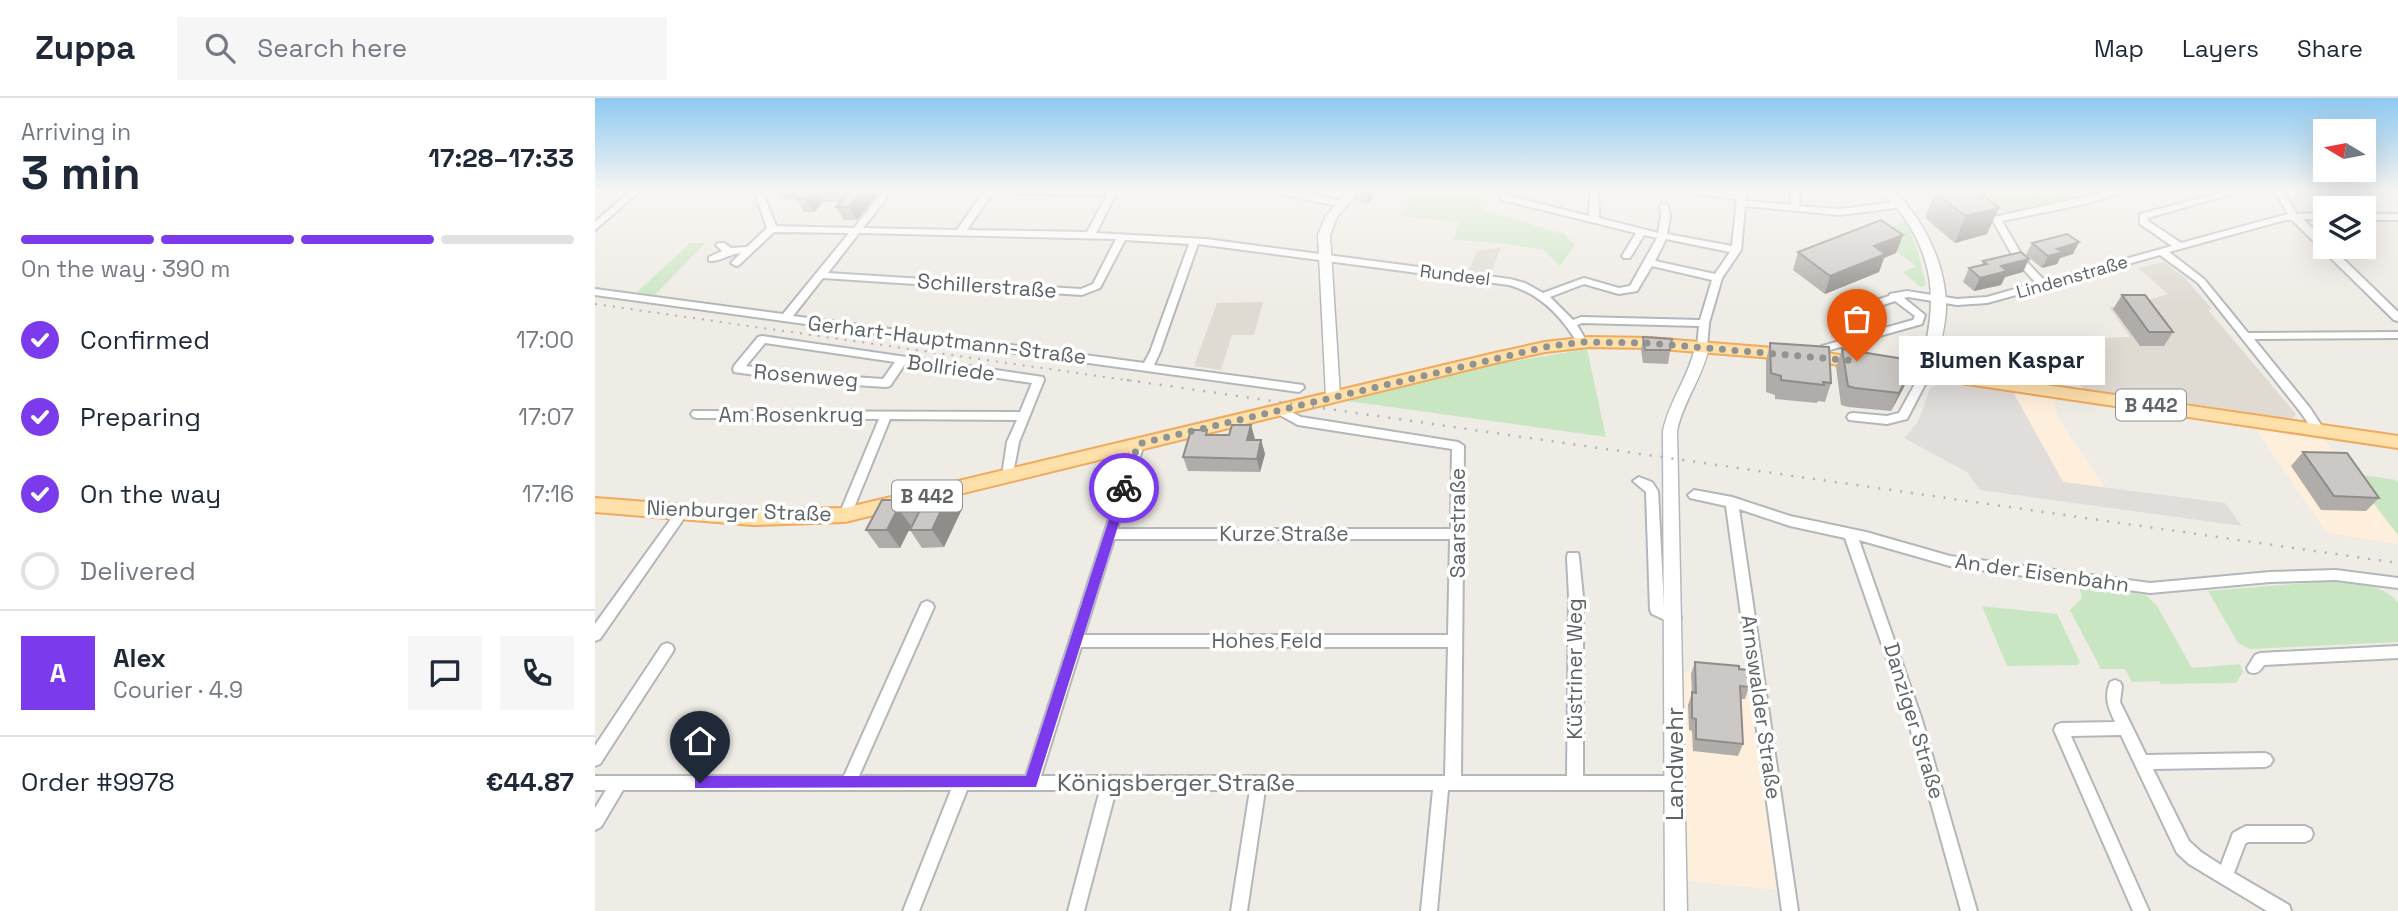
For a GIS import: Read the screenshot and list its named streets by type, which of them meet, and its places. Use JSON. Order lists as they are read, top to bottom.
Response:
{
  "streets": {
    "main road": ["B 442", "Nienburger Straße"],
    "street": [
      "Rundeel",
      "Lindenstraße",
      "Schillerstraße",
      "Gerhart-Hauptmann-Straße",
      "Bollriede",
      "Rosenweg",
      "Am Rosenkrug",
      "Saarstraße",
      "Kurze Straße",
      "An der Eisenbahn",
      "Hohes Feld",
      "Küstriner Weg",
      "Arnswalder Straße",
      "Danziger Straße",
      "Landwehr",
      "Königsberger Straße"
    ]
  },
  "crossings": [
    ["Rundeel", "Schillerstraße"],
    ["Rundeel", "Nienburger Straße"],
    ["Bollriede", "Rosenweg"],
    ["Bollriede", "Am Rosenkrug"],
    ["Bollriede", "Nienburger Straße"],
    ["B 442", "Nienburger Straße"],
    ["B 442", "Landwehr"],
    ["Am Rosenkrug", "Nienburger Straße"],
    ["Nienburger Straße", "Saarstraße"],
    ["Nienburger Straße", "Landwehr"],
    ["Saarstraße", "Kurze Straße"],
    ["Saarstraße", "Hohes Feld"],
    ["Saarstraße", "Königsberger Straße"],
    ["An der Eisenbahn", "Arnswalder Straße"],
    ["An der Eisenbahn", "Danziger Straße"],
    ["Küstriner Weg", "Königsberger Straße"],
    ["Landwehr", "Königsberger Straße"]
  ],
  "places": ["Blumen Kaspar"],
  "north": "left",
  "page": {
    "header": "Zuppa",
    "search": "Search here",
    "nav": ["Map", "Layers", "Share"],
    "heading": ["3 min", "Arriving in", "17:28–17:33"],
    "panel": [
      "Alex",
      "Courier · 4.9",
      "Order #9978",
      "€44.87"
    ],
    "bar": "On the way · 390 m",
    "list": [
      ["Confirmed", "17:00"],
      ["Preparing", "17:07"],
      ["On the way", "17:16"],
      "Delivered"
    ],
    "bubble": "Blumen Kaspar",
    "round": "A"
  }
}
